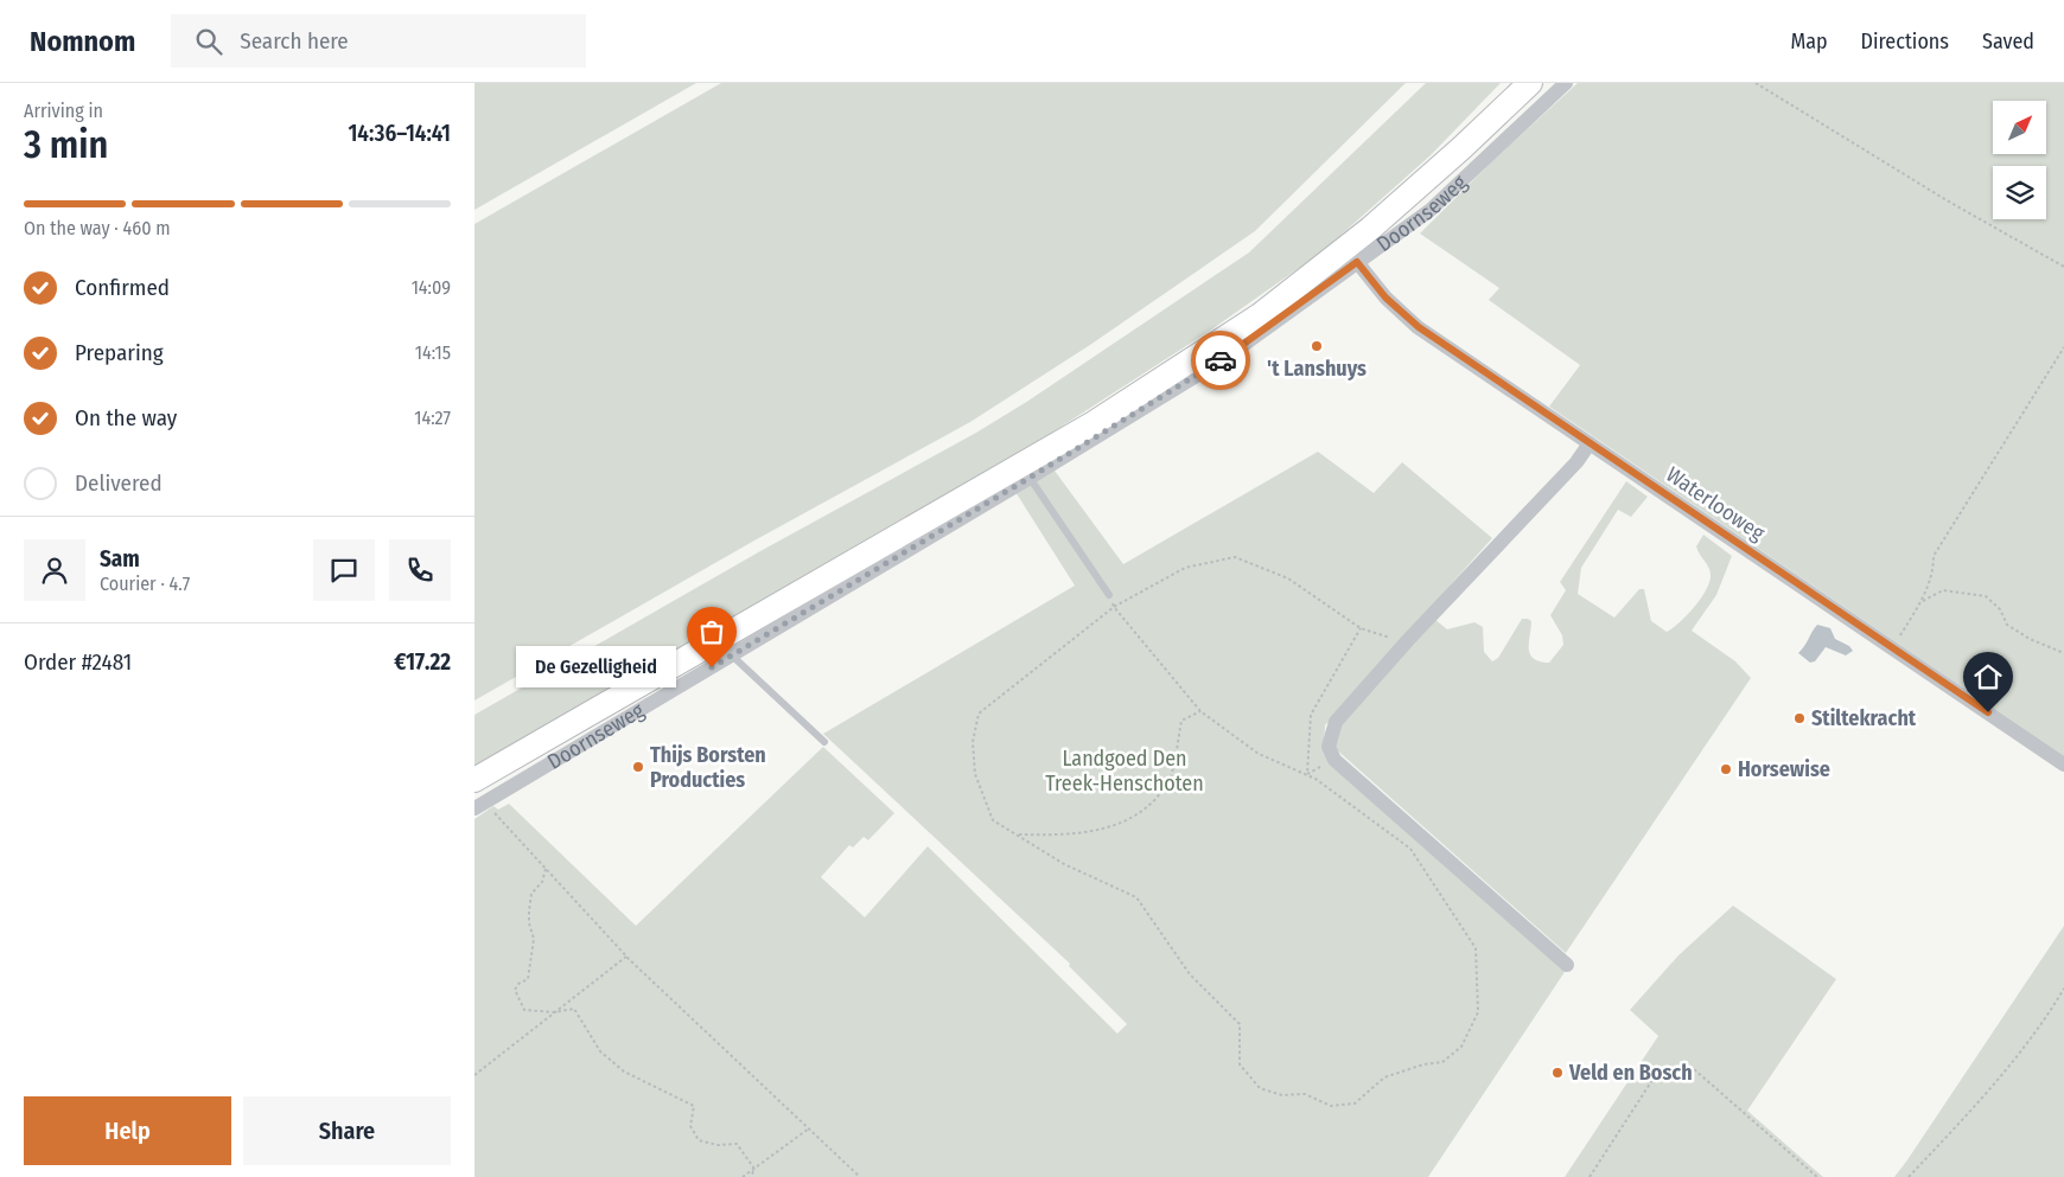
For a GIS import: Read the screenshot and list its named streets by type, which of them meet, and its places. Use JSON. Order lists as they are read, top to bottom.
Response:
{
  "streets": {
    "main road": ["Doornseweg"],
    "street": ["Waterlooweg"]
  },
  "crossings": [
    ["Doornseweg", "Waterlooweg"]
  ],
  "parks": ["Landgoed Den Treek-Henschoten"],
  "places": [
    "'t Lanshuys",
    "De Gezelligheid",
    "Stiltekracht",
    "Thijs Borsten Producties",
    "Horsewise",
    "Veld en Bosch"
  ],
  "north": "top right",
  "page": {
    "header": "Nomnom",
    "search": "Search here",
    "nav": ["Map", "Directions", "Saved"],
    "heading": ["3 min", "Arriving in", "14:36–14:41"],
    "panel": [
      "Sam",
      "Courier · 4.7",
      "Order #2481",
      "€17.22"
    ],
    "bar": "On the way · 460 m",
    "list": [
      ["Confirmed", "14:09"],
      ["Preparing", "14:15"],
      ["On the way", "14:27"],
      "Delivered"
    ],
    "bubble": "De Gezelligheid",
    "buttons": ["Help", "Share"]
  }
}
